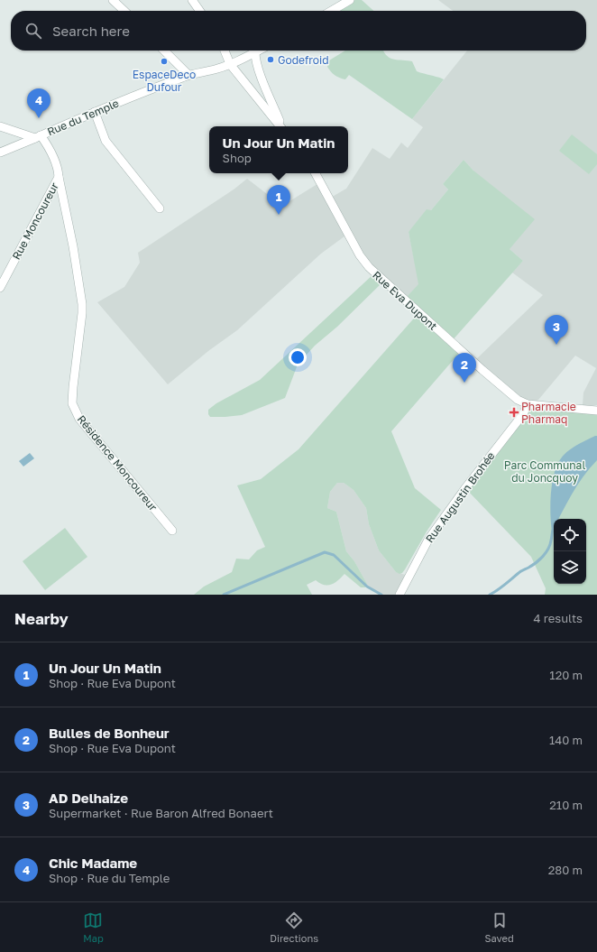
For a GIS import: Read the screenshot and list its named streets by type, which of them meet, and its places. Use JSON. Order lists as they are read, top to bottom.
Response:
{
  "streets": {
    "street": [
      "Rue du Temple",
      "Rue Moncoureur",
      "Rue Eva Dupont",
      "Résidence Moncoureur",
      "Rue Augustin Brohée"
    ]
  },
  "crossings": [
    ["Rue du Temple", "Rue Moncoureur"],
    ["Rue Moncoureur", "Résidence Moncoureur"],
    ["Rue Eva Dupont", "Rue Augustin Brohée"]
  ],
  "parks": ["Parc Communal du Joncquoy"],
  "places": {
    "other": ["Godefroid", "EspaceDeco Dufour"],
    "health": ["Pharmacie Pharmaq"]
  },
  "page": {
    "search": "Search here",
    "pins": [
      "4",
      "1",
      "3",
      "2"
    ],
    "popup": ["Un Jour Un Matin", "Shop"],
    "heading": ["Nearby", "4 results"],
    "list": [
      {
        "mark": "1",
        "name": "Un Jour Un Matin",
        "note": "Shop · Rue Eva Dupont",
        "value": "120 m"
      },
      {
        "mark": "2",
        "name": "Bulles de Bonheur",
        "note": "Shop · Rue Eva Dupont",
        "value": "140 m"
      },
      {
        "mark": "3",
        "name": "AD Delhaize",
        "note": "Supermarket · Rue Baron Alfred Bonaert",
        "value": "210 m"
      },
      {
        "mark": "4",
        "name": "Chic Madame",
        "note": "Shop · Rue du Temple",
        "value": "280 m"
      }
    ],
    "nav": ["Map", "Directions", "Saved"]
  }
}
